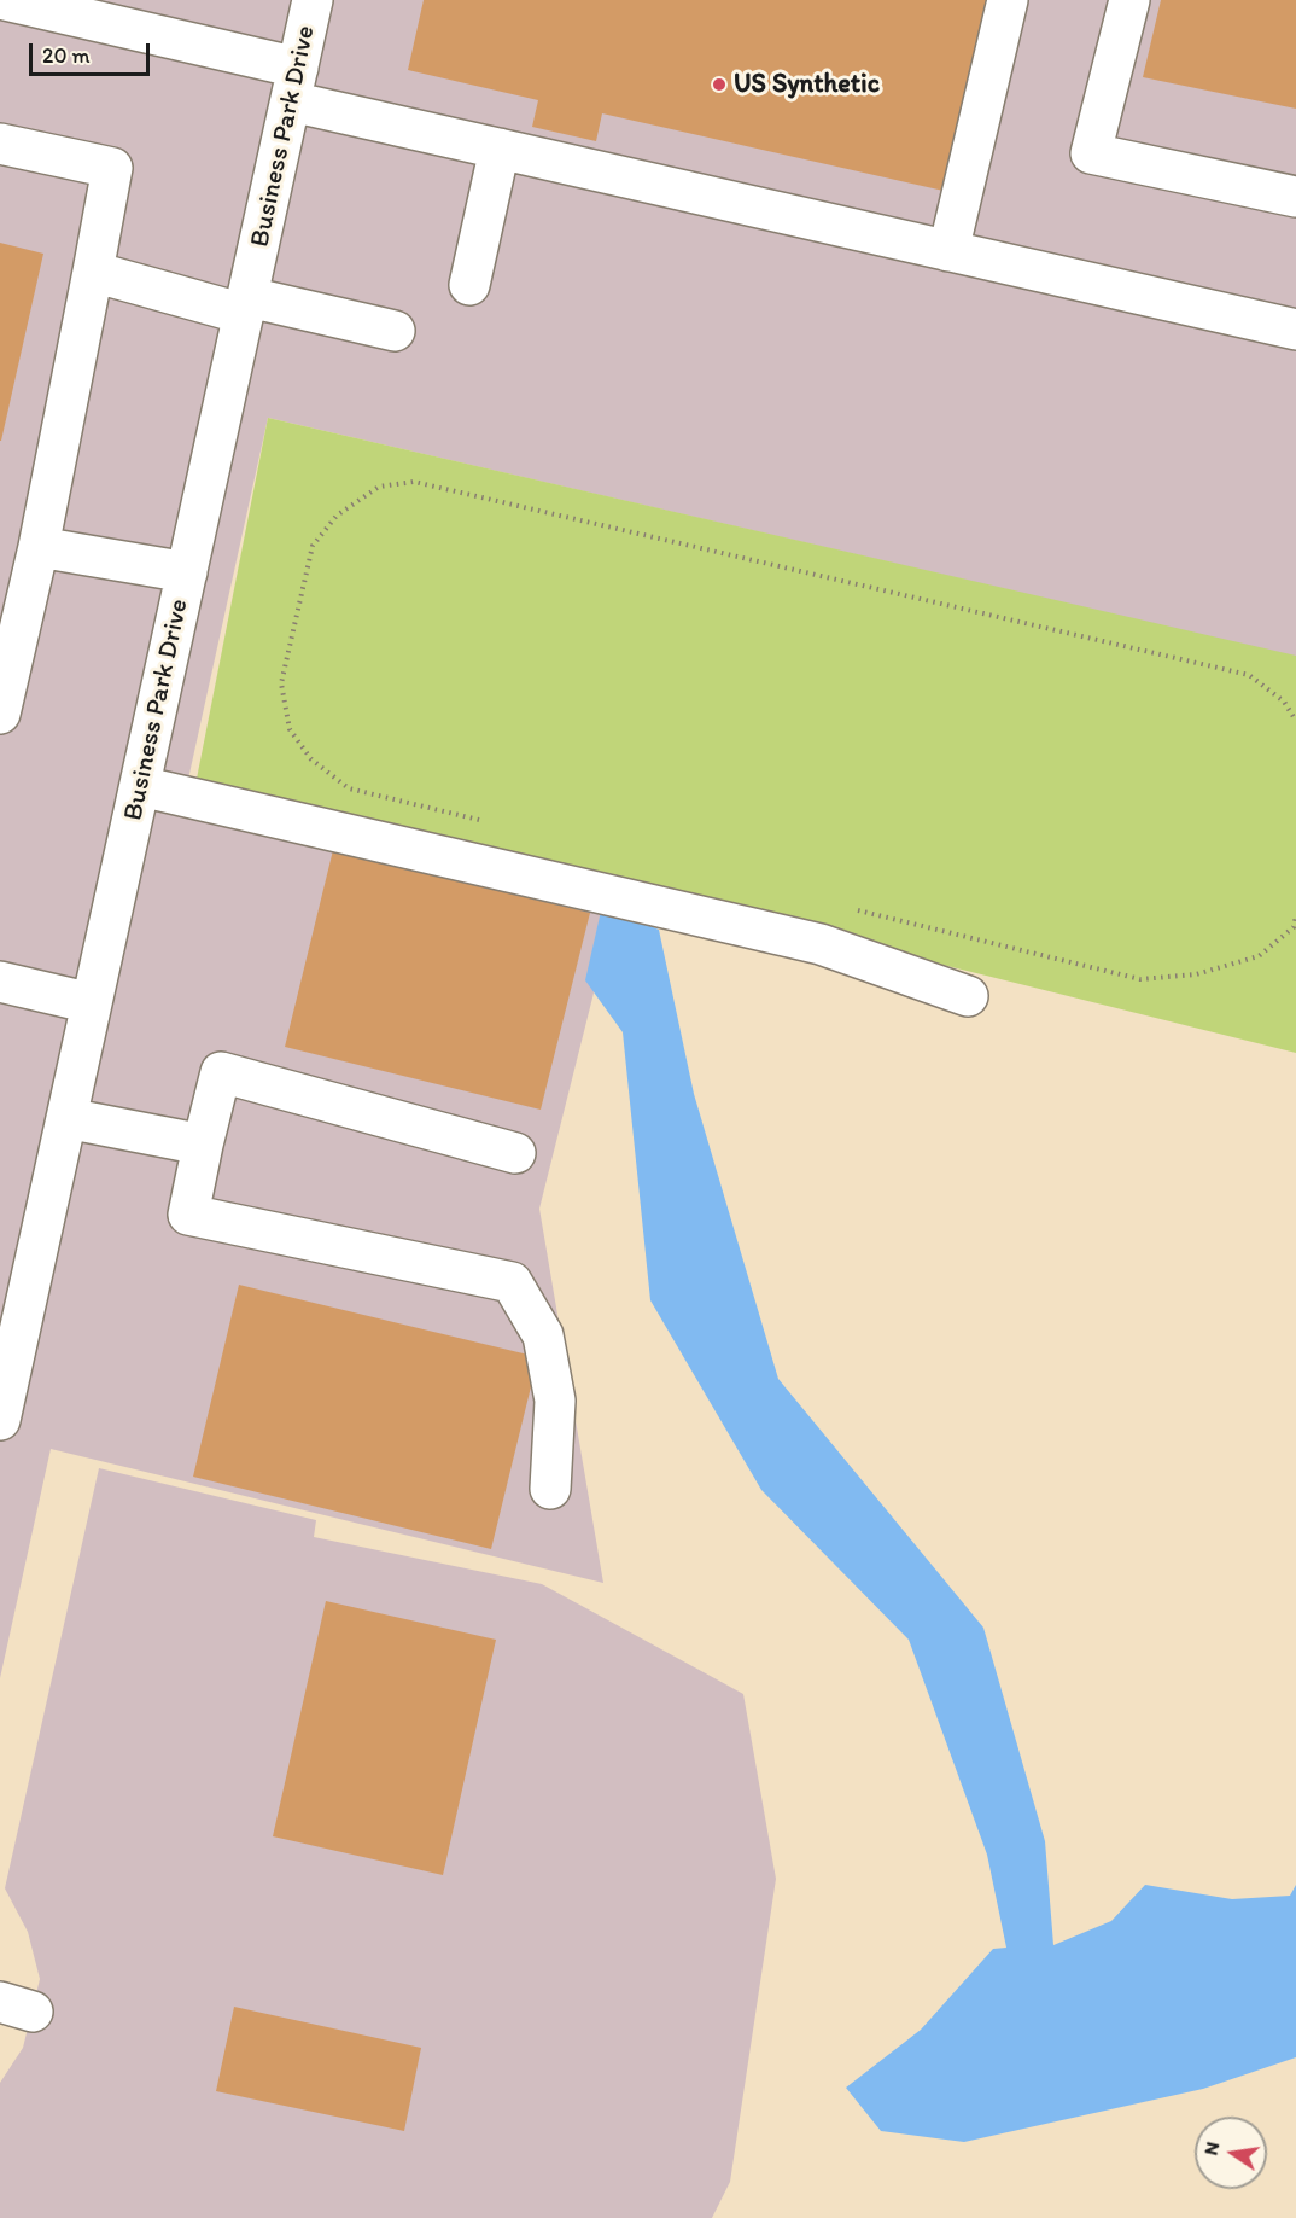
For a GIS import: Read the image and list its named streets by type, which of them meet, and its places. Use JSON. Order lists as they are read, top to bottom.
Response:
{
  "streets": {
    "street": ["Business Park Drive"]
  },
  "places": ["US Synthetic"],
  "scale_bar": "20 m",
  "north": "left"
}
